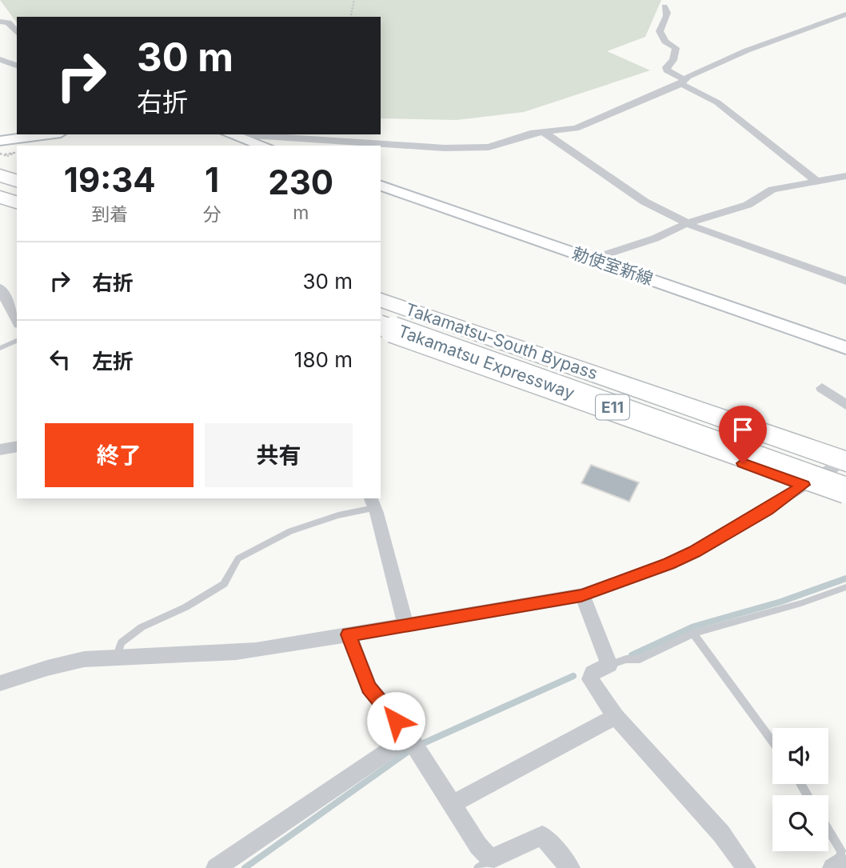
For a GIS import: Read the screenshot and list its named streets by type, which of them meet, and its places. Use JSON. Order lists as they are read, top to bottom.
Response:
{
  "streets": {
    "highway": ["Takamatsu-South Bypass", "Takamatsu Expressway", "E11"],
    "main road": ["勅使室新線"]
  },
  "crossings": [
    ["Takamatsu-South Bypass", "Takamatsu Expressway"]
  ],
  "page": {
    "turn": ["30 m", "右折"],
    "eta": [
      "19:34",
      "到着",
      "1",
      "分",
      "230",
      "m"
    ],
    "list": [
      {
        "name": "右折",
        "value": "30 m"
      },
      {
        "name": "左折",
        "value": "180 m"
      }
    ],
    "buttons": ["終了", "共有"]
  }
}
